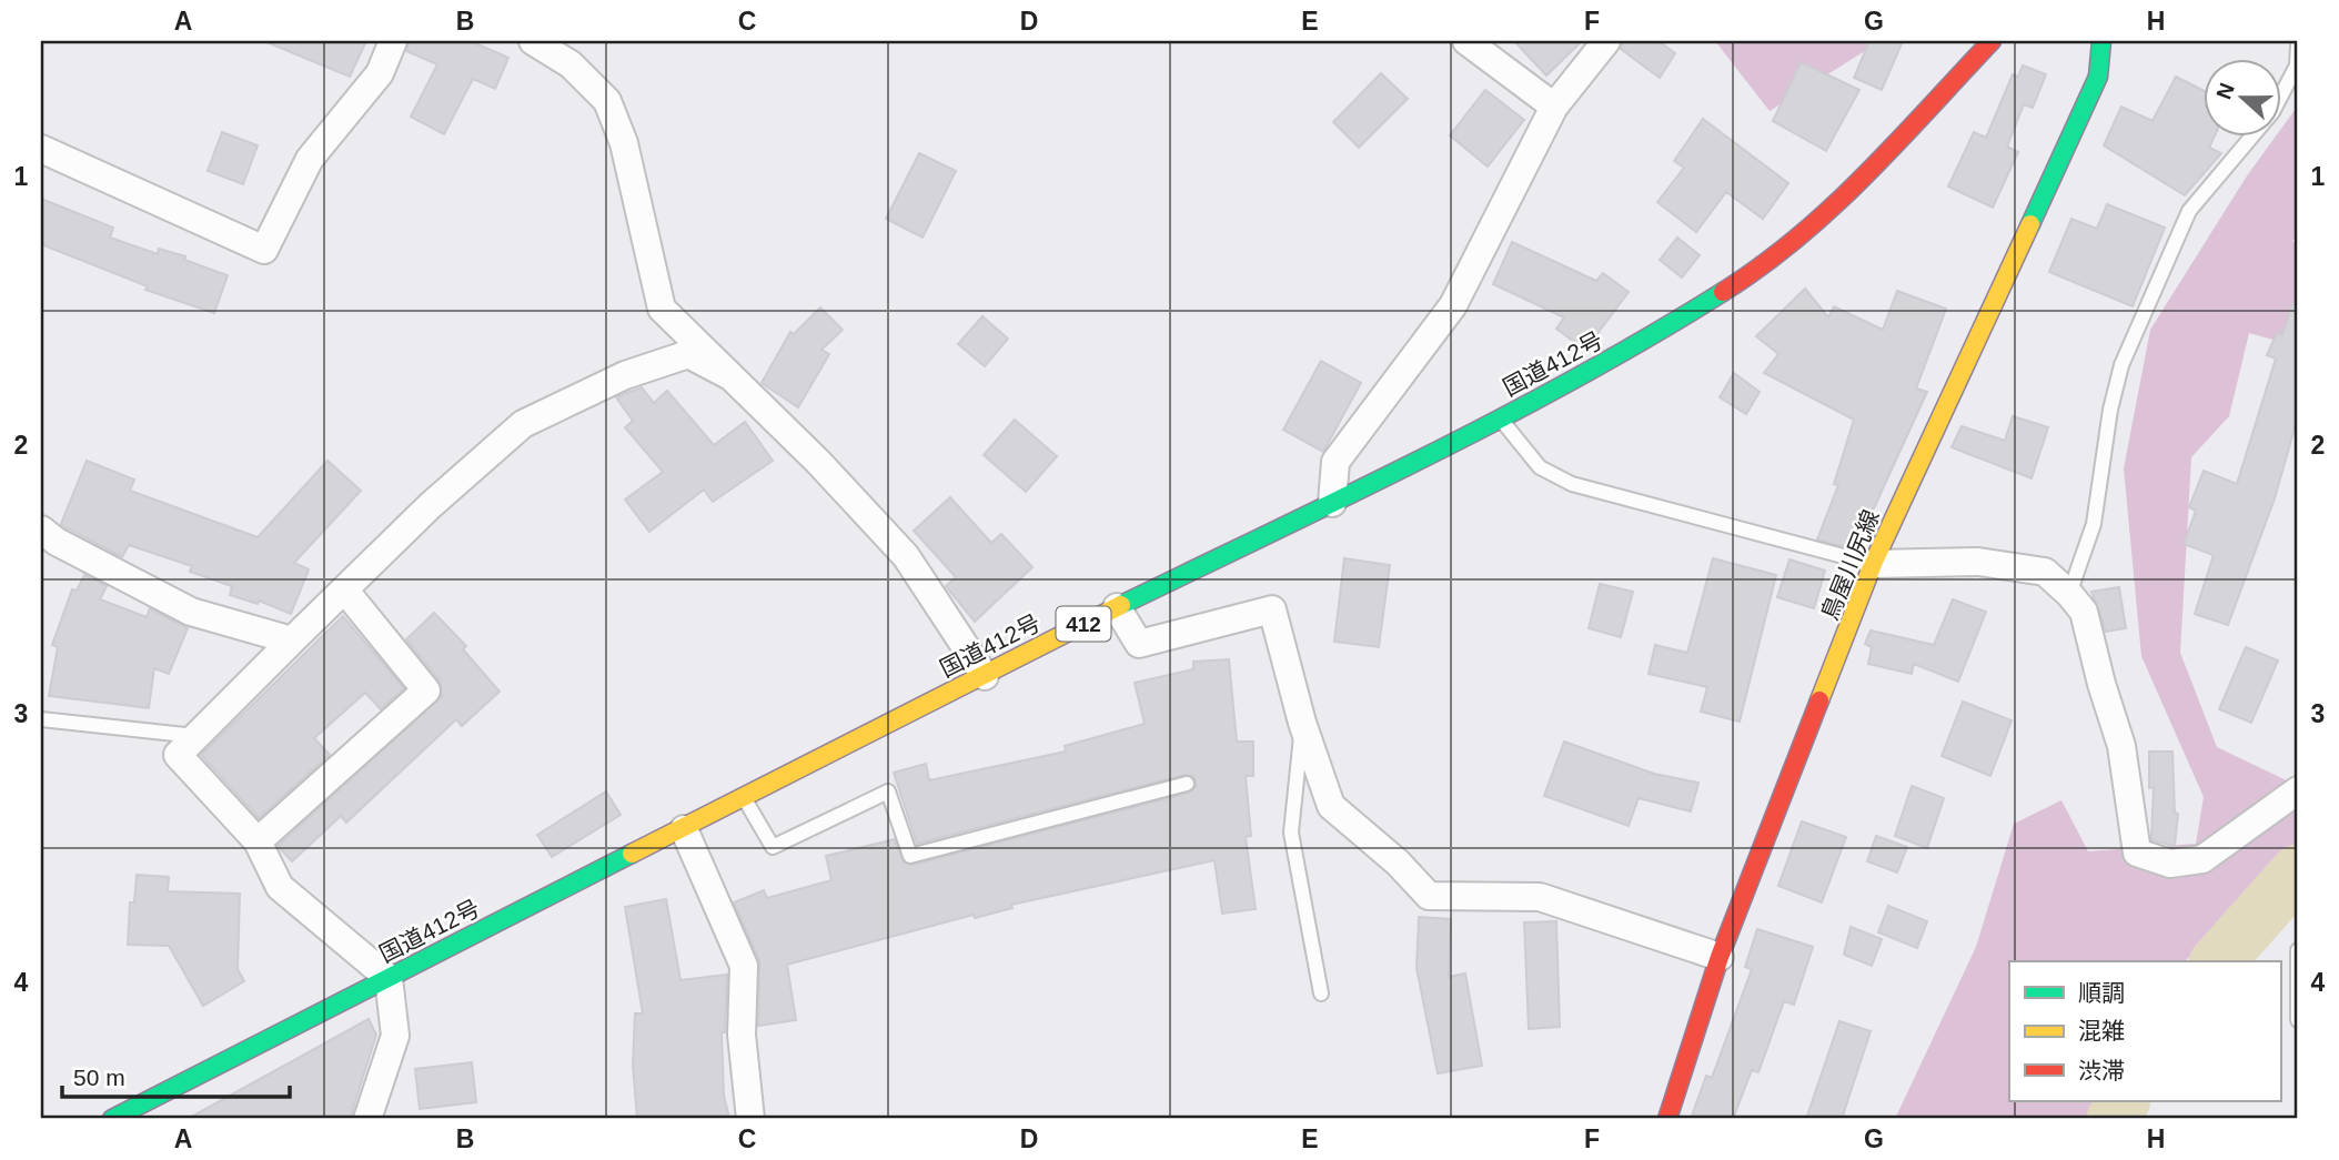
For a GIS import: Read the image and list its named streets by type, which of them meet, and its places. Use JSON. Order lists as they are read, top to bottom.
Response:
{
  "streets": {
    "main road": ["国道412号", "鳥屋川尻線", "412"]
  },
  "legend": ["順調", "混雑", "渋滞"],
  "scale_bar": "50 m",
  "north": "left",
  "grid": {
    "columns": [
      "A",
      "B",
      "C",
      "D",
      "E",
      "F",
      "G",
      "H"
    ],
    "rows": [
      "1",
      "2",
      "3",
      "4"
    ]
  }
}
